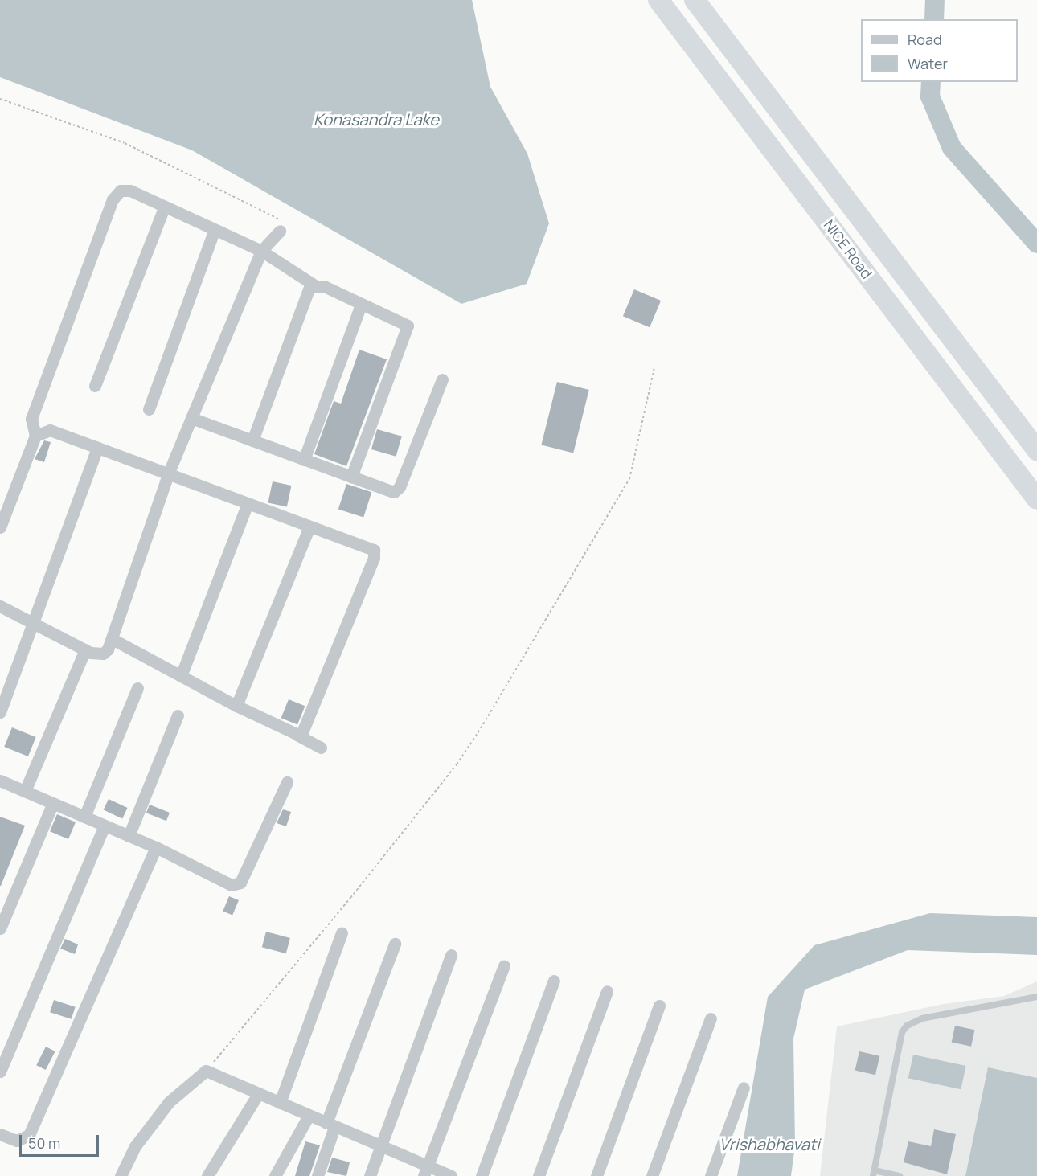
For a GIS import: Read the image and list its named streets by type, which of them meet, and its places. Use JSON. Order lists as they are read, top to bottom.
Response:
{
  "streets": {
    "highway": ["NICE Road"]
  },
  "water": ["Konasandra Lake", "Vrishabhavati"],
  "legend": ["Road", "Water"],
  "scale_bar": "50 m"
}
